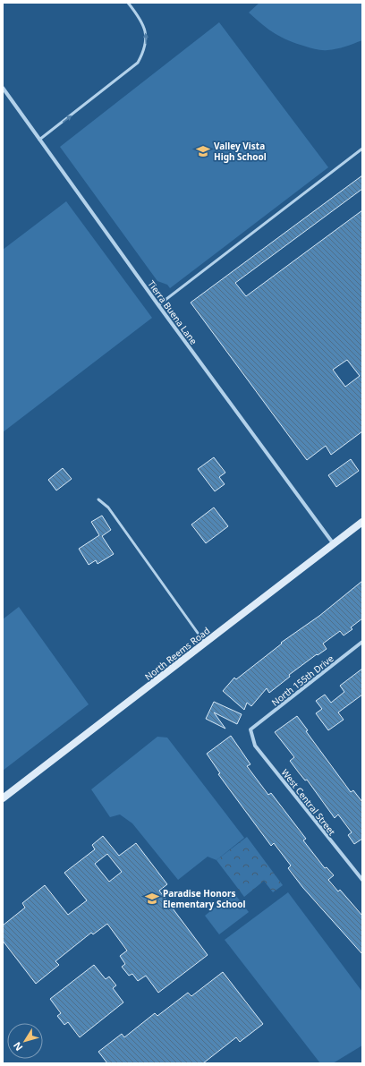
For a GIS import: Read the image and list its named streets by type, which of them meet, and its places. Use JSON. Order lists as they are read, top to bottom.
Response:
{
  "streets": {
    "main road": ["North Reems Road"],
    "street": ["Tierra Buena Lane", "North 155th Drive", "West Central Street"]
  },
  "crossings": [
    ["Tierra Buena Lane", "North Reems Road"],
    ["North 155th Drive", "West Central Street"]
  ],
  "places": {
    "school or university": ["Valley Vista High School", "Paradise Honors Elementary School"]
  },
  "north": "bottom left"
}
